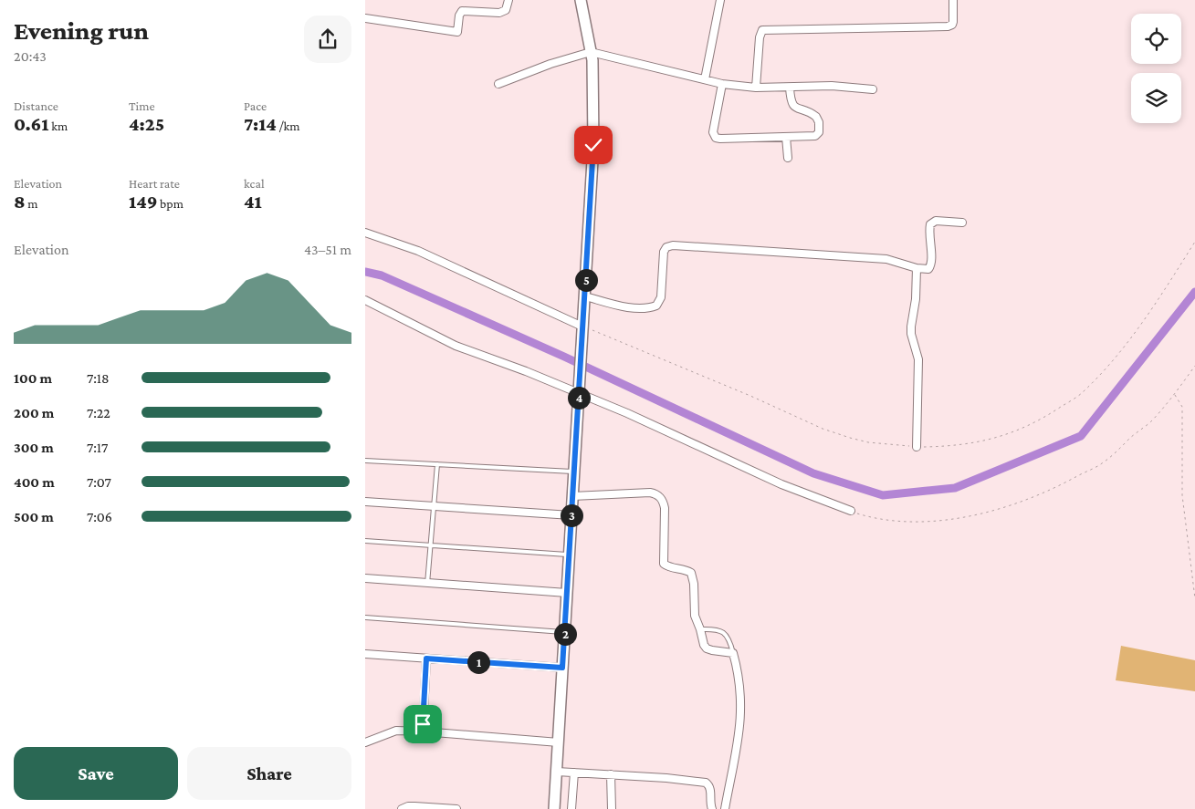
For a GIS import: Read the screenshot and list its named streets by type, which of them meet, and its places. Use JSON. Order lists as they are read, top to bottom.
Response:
{
  "page": {
    "heading": ["Evening run", "20:43"],
    "stats": [
      ["Distance", "0.61 km"],
      ["Time", "4:25"],
      ["Pace", "7:14 /km"],
      ["Elevation", "8 m"],
      ["Heart rate", "149 bpm"],
      ["kcal", "41"]
    ],
    "chart": ["Elevation", "43–51 m"],
    "pins": [
      "5",
      "4",
      "3",
      "2",
      "1"
    ],
    "list": [
      {
        "name": "100 m",
        "note": "7:18"
      },
      {
        "name": "200 m",
        "note": "7:22"
      },
      {
        "name": "300 m",
        "note": "7:17"
      },
      {
        "name": "400 m",
        "note": "7:07"
      },
      {
        "name": "500 m",
        "note": "7:06"
      }
    ],
    "buttons": ["Save", "Share"]
  }
}
